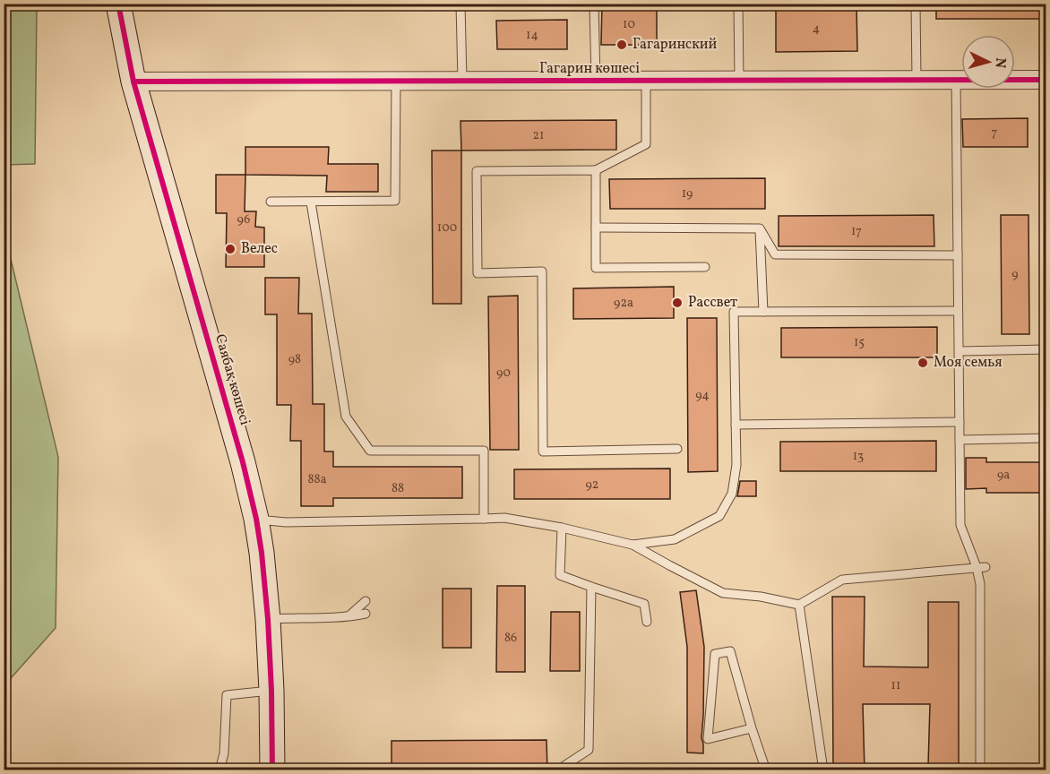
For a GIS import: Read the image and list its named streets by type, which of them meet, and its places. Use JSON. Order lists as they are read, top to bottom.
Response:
{
  "streets": {
    "street": ["Гагарин көшесі", "Саябақ көшесі"]
  },
  "crossings": [
    ["Гагарин көшесі", "Саябақ көшесі"]
  ],
  "places": [
    "Гагаринский",
    "Велес",
    "Рассвет",
    "Моя семья"
  ],
  "house_numbers": [
    "10",
    "4",
    "14",
    "7",
    "21",
    "19",
    "96",
    "100",
    "17",
    "9",
    "92а",
    "15",
    "98",
    "90",
    "94",
    "13",
    "9а",
    "88а",
    "92",
    "88",
    "86",
    "11"
  ],
  "north": "right"
}
